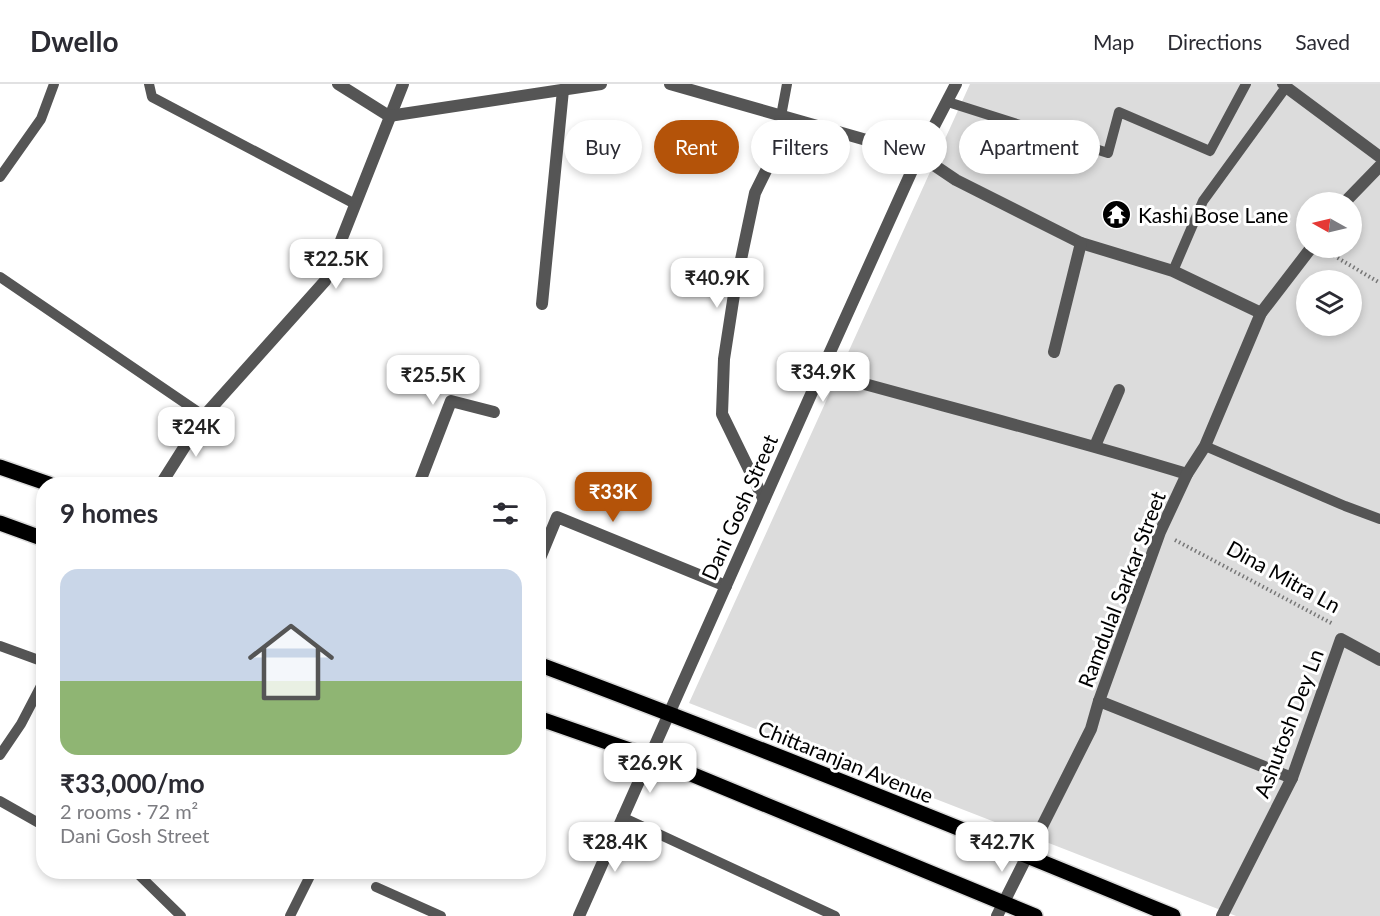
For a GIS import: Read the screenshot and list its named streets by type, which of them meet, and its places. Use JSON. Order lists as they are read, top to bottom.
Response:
{
  "streets": {
    "main road": ["Chittaranjan Avenue"],
    "street": [
      "Dani Gosh Street",
      "Dina Mitra Ln",
      "Ramdulal Sarkar Street",
      "Ashutosh Dey Ln"
    ]
  },
  "crossings": [
    ["Dani Gosh Street", "Chittaranjan Avenue"],
    ["Dina Mitra Ln", "Ramdulal Sarkar Street"],
    ["Dina Mitra Ln", "Ashutosh Dey Ln"],
    ["Ramdulal Sarkar Street", "Chittaranjan Avenue"]
  ],
  "places": {
    "temple": ["Kashi Bose Lane"]
  },
  "north": "left",
  "page": {
    "header": "Dwello",
    "nav": ["Map", "Directions", "Saved"],
    "chip": [
      "Buy",
      "Rent",
      "Filters",
      "New",
      "Apartment"
    ],
    "price": [
      "₹22.5K",
      "₹40.9K",
      "₹34.9K",
      "₹25.5K",
      "₹24K",
      "₹33K",
      "₹26.9K",
      "₹28.4K",
      "₹42.7K"
    ],
    "heading": "9 homes",
    "list": [
      {
        "name": "₹33,000/mo",
        "note": "2 rooms · 72 m² · Dani Gosh Street"
      }
    ]
  }
}
